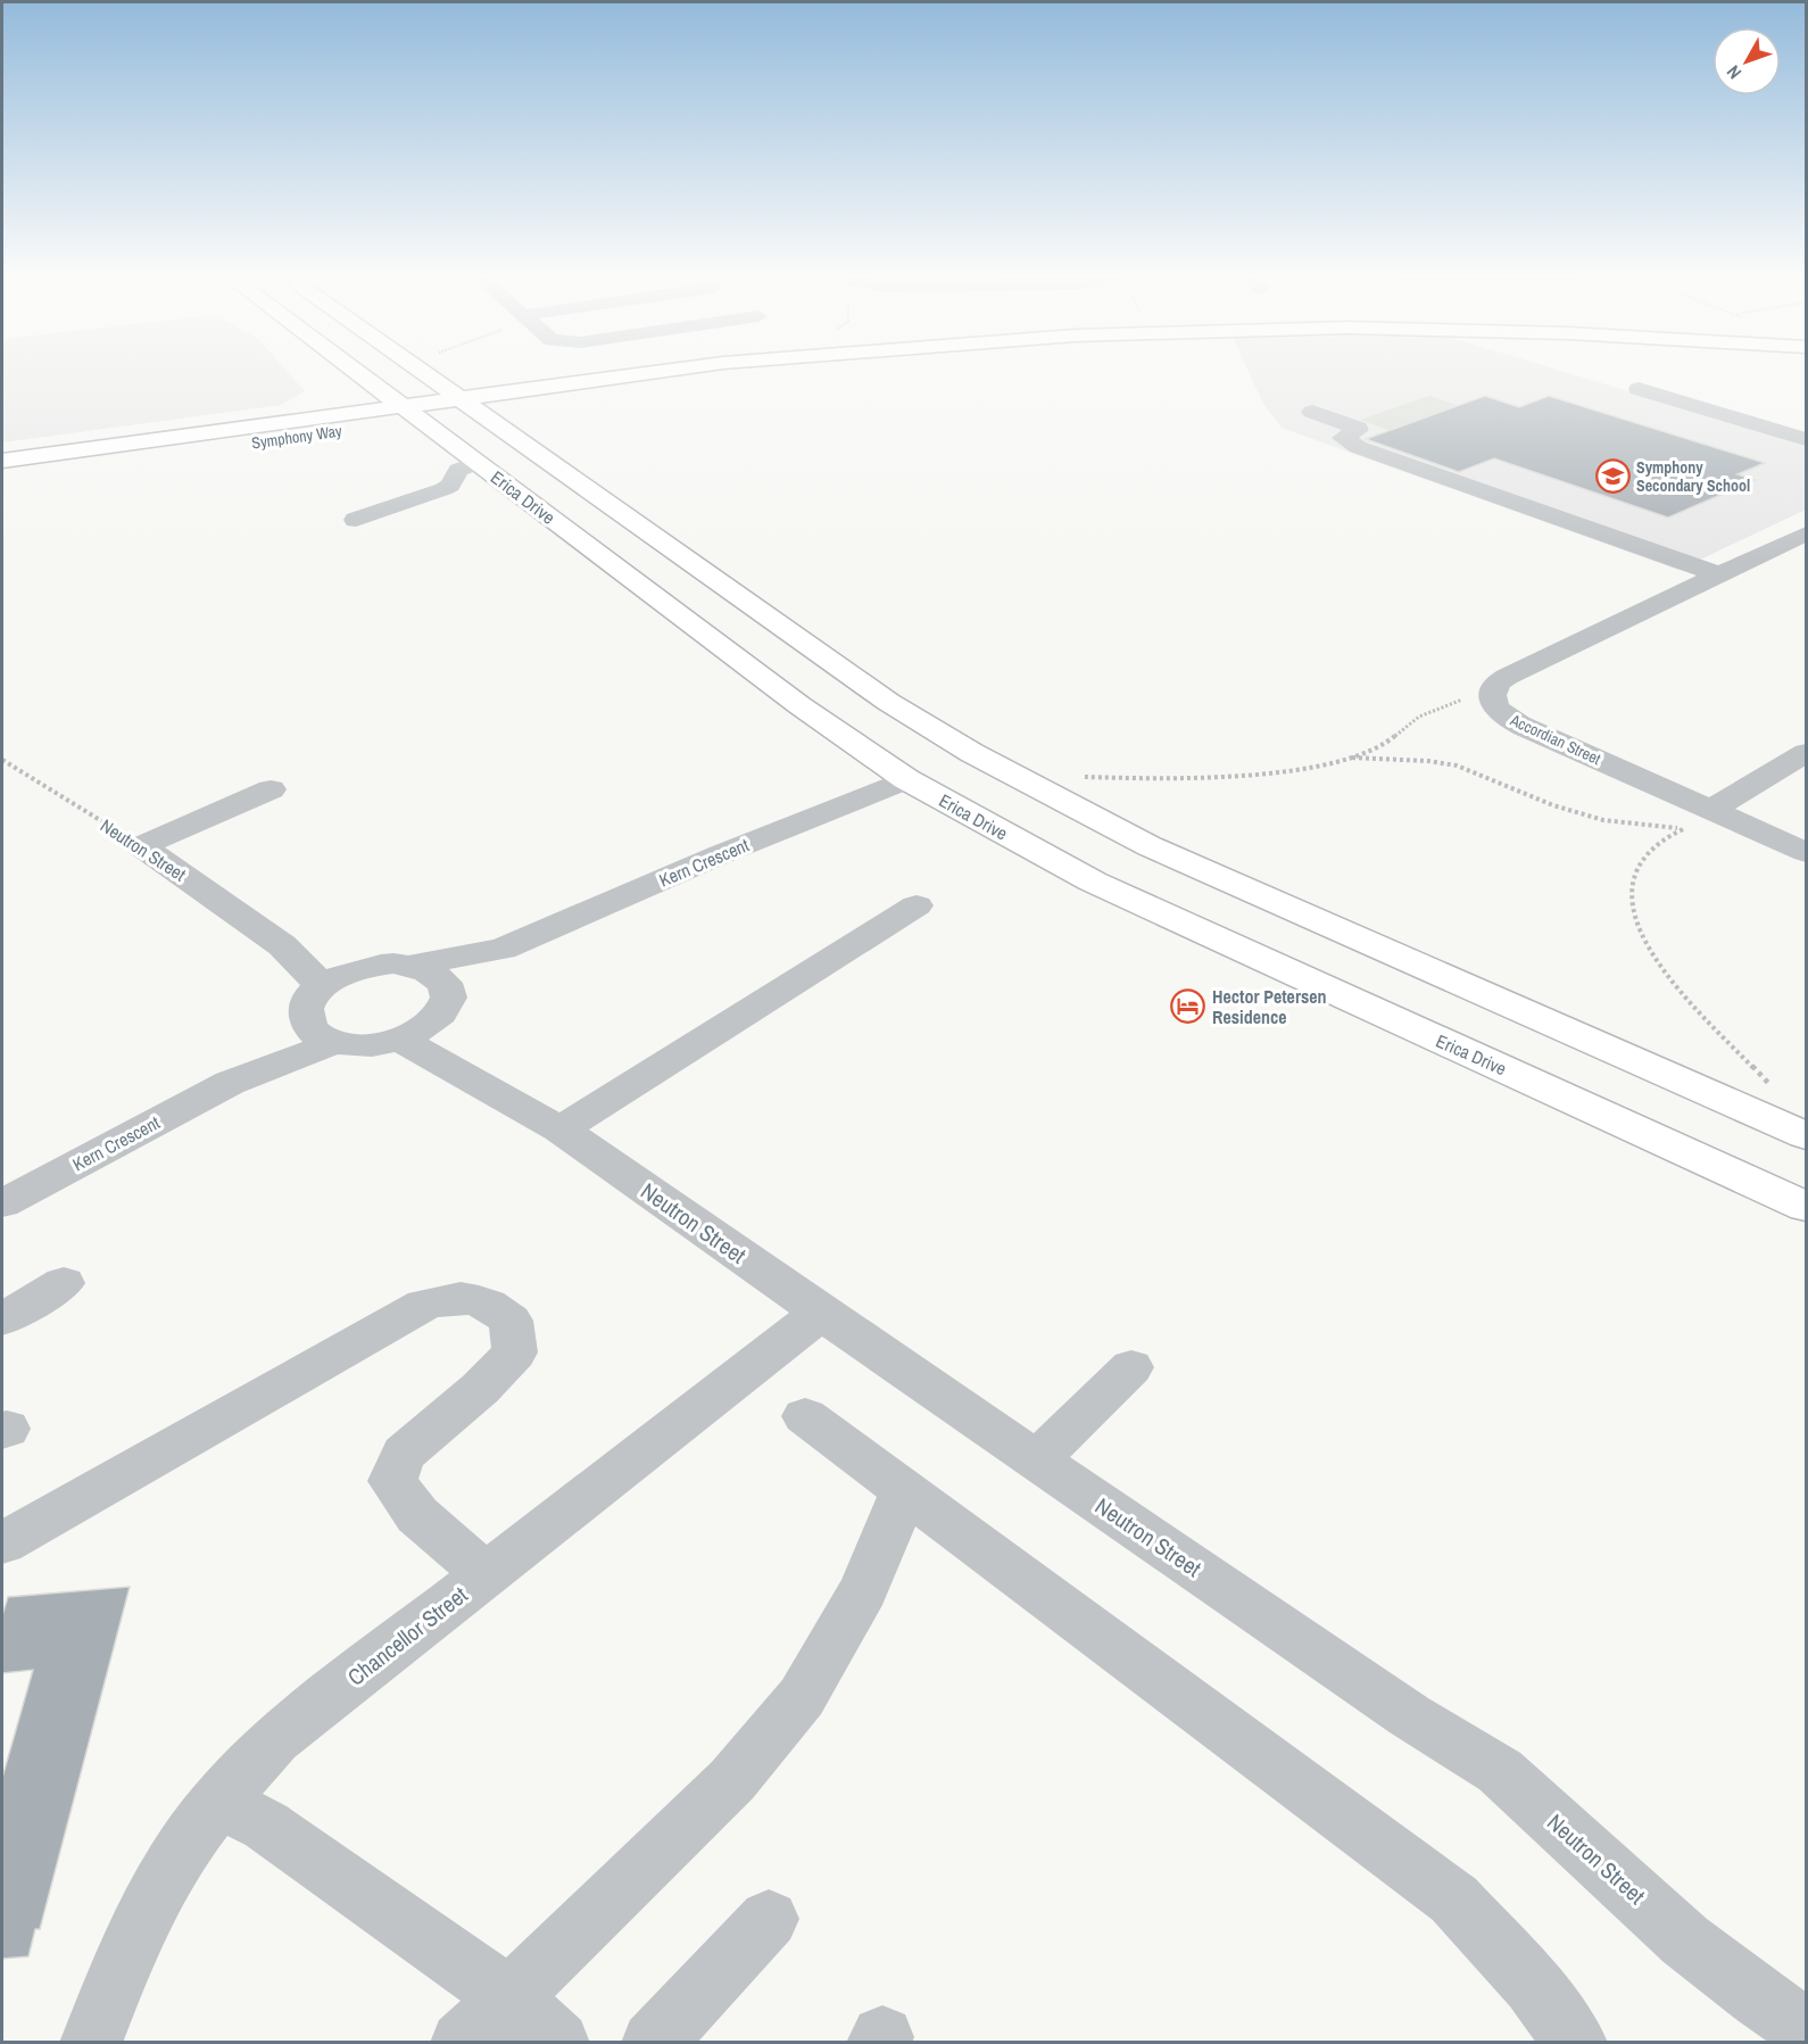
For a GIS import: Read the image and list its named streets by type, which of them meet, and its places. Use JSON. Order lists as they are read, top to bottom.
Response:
{
  "streets": {
    "main road": ["Symphony Way", "Erica Drive"],
    "street": [
      "Accordian Street",
      "Neutron Street",
      "Kern Crescent",
      "Chancellor Street"
    ]
  },
  "crossings": [
    ["Symphony Way", "Erica Drive"],
    ["Erica Drive", "Kern Crescent"],
    ["Neutron Street", "Kern Crescent"],
    ["Neutron Street", "Chancellor Street"]
  ],
  "places": {
    "school or university": ["Symphony Secondary School"],
    "hotel": ["Hector Petersen Residence"]
  },
  "north": "bottom left"
}
